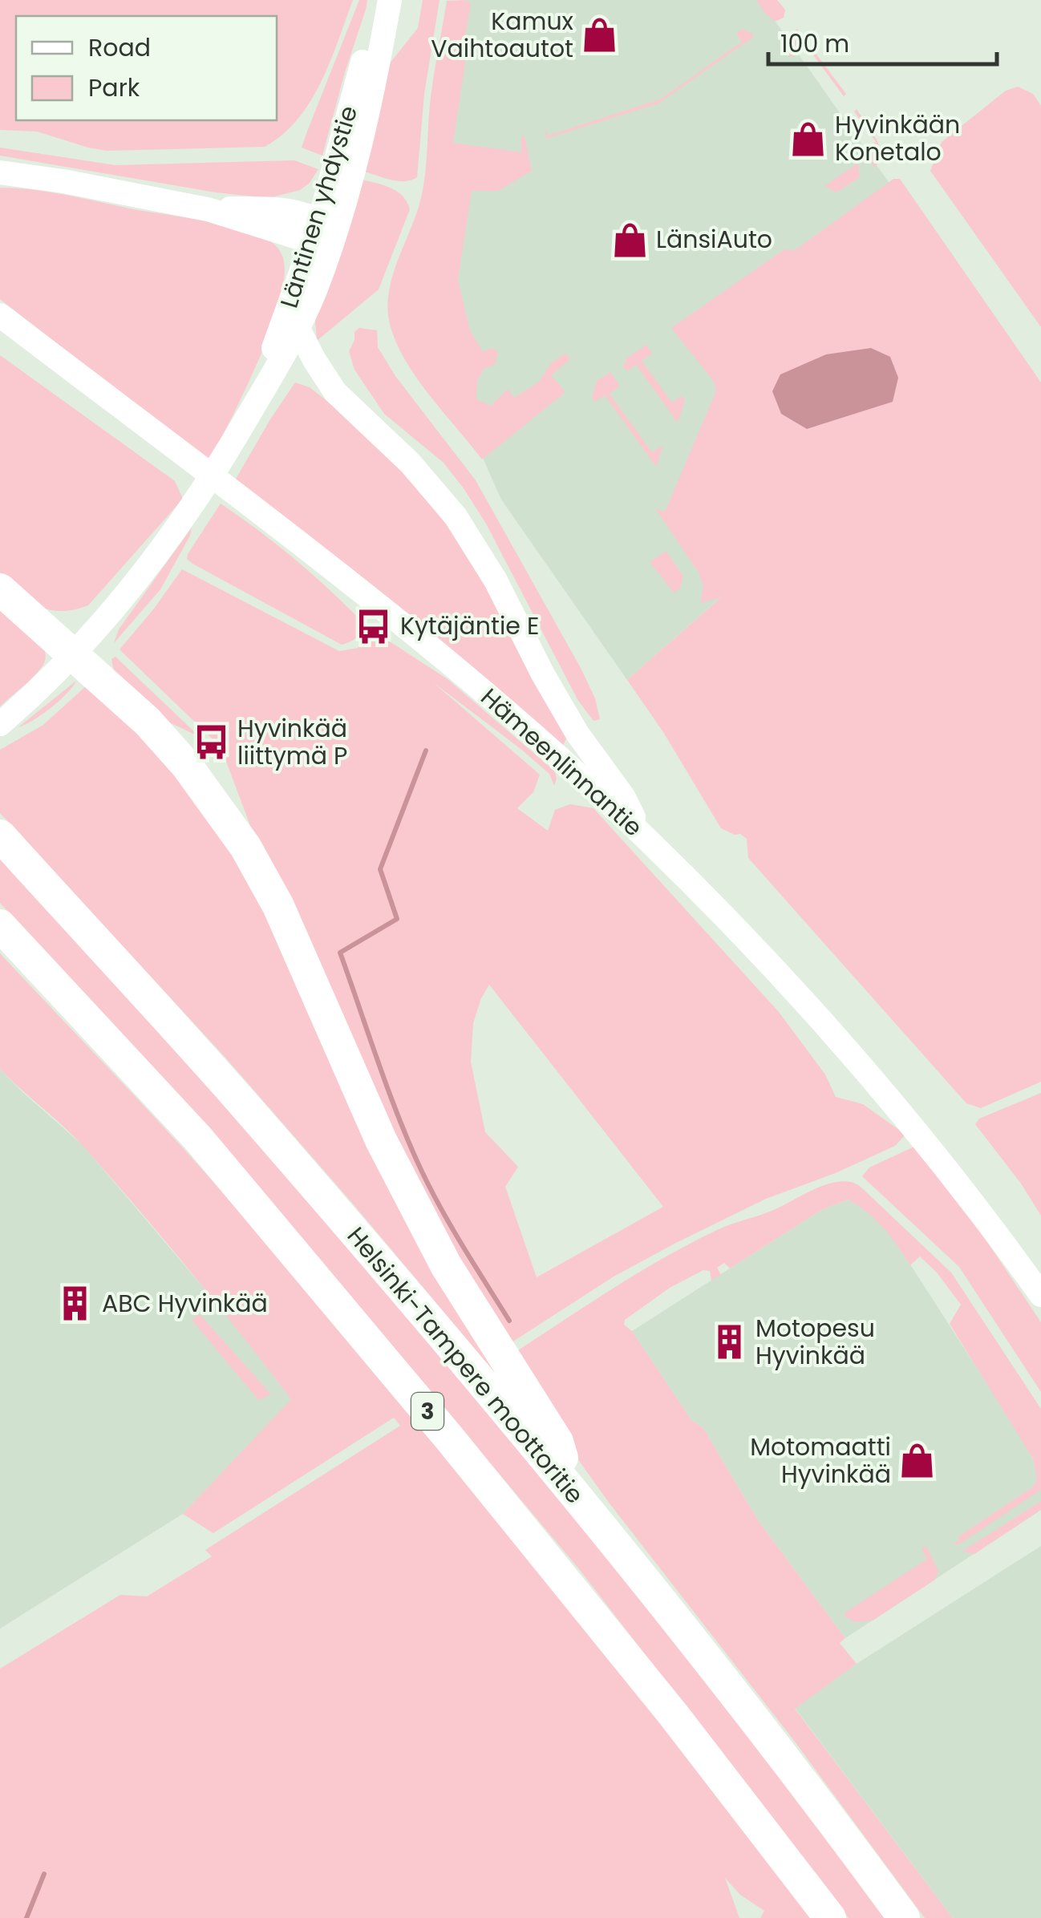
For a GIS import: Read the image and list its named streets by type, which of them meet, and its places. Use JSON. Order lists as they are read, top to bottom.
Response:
{
  "streets": {
    "highway": ["Helsinki-Tampere moottoritie", "3"],
    "main road": ["Läntinen yhdystie", "Hämeenlinnantie"]
  },
  "places": {
    "shop": [
      "Kamux Vaihtoautot",
      "Hyvinkään Konetalo",
      "LänsiAuto",
      "Motomaatti Hyvinkää"
    ],
    "bus stop": ["Kytäjäntie E", "Hyvinkää liittymä P"],
    "building": ["ABC Hyvinkää", "Motopesu Hyvinkää"]
  },
  "legend": ["Road", "Park"],
  "scale_bar": "100 m"
}
